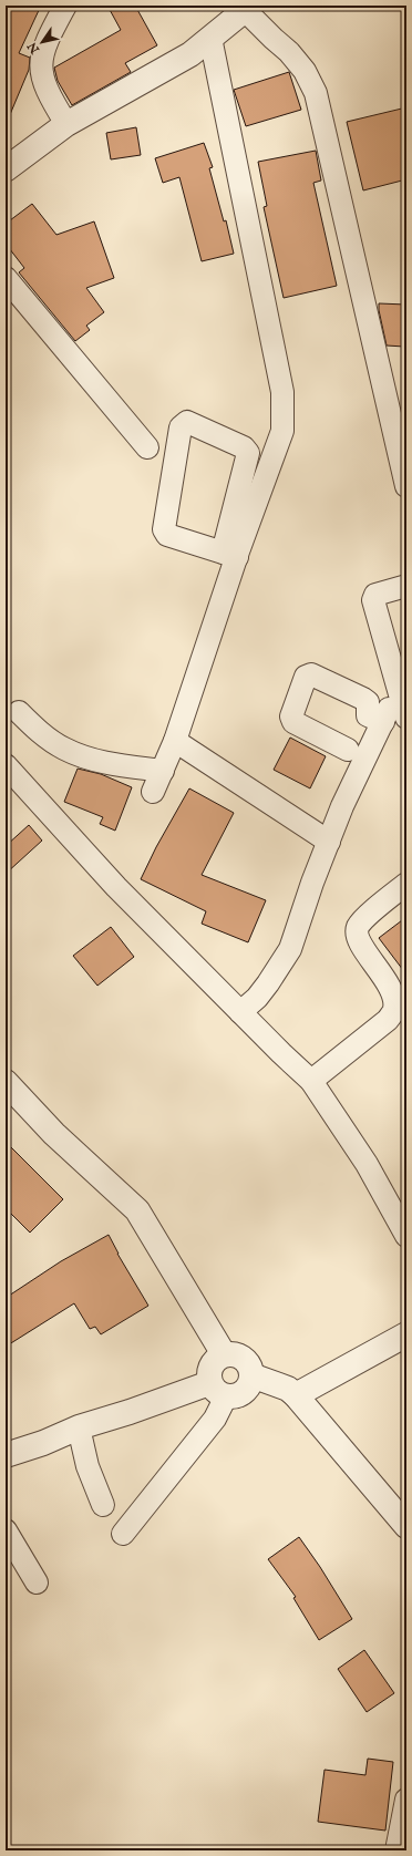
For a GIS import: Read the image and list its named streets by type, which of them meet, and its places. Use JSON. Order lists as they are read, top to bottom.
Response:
{
  "north": "bottom left"
}
